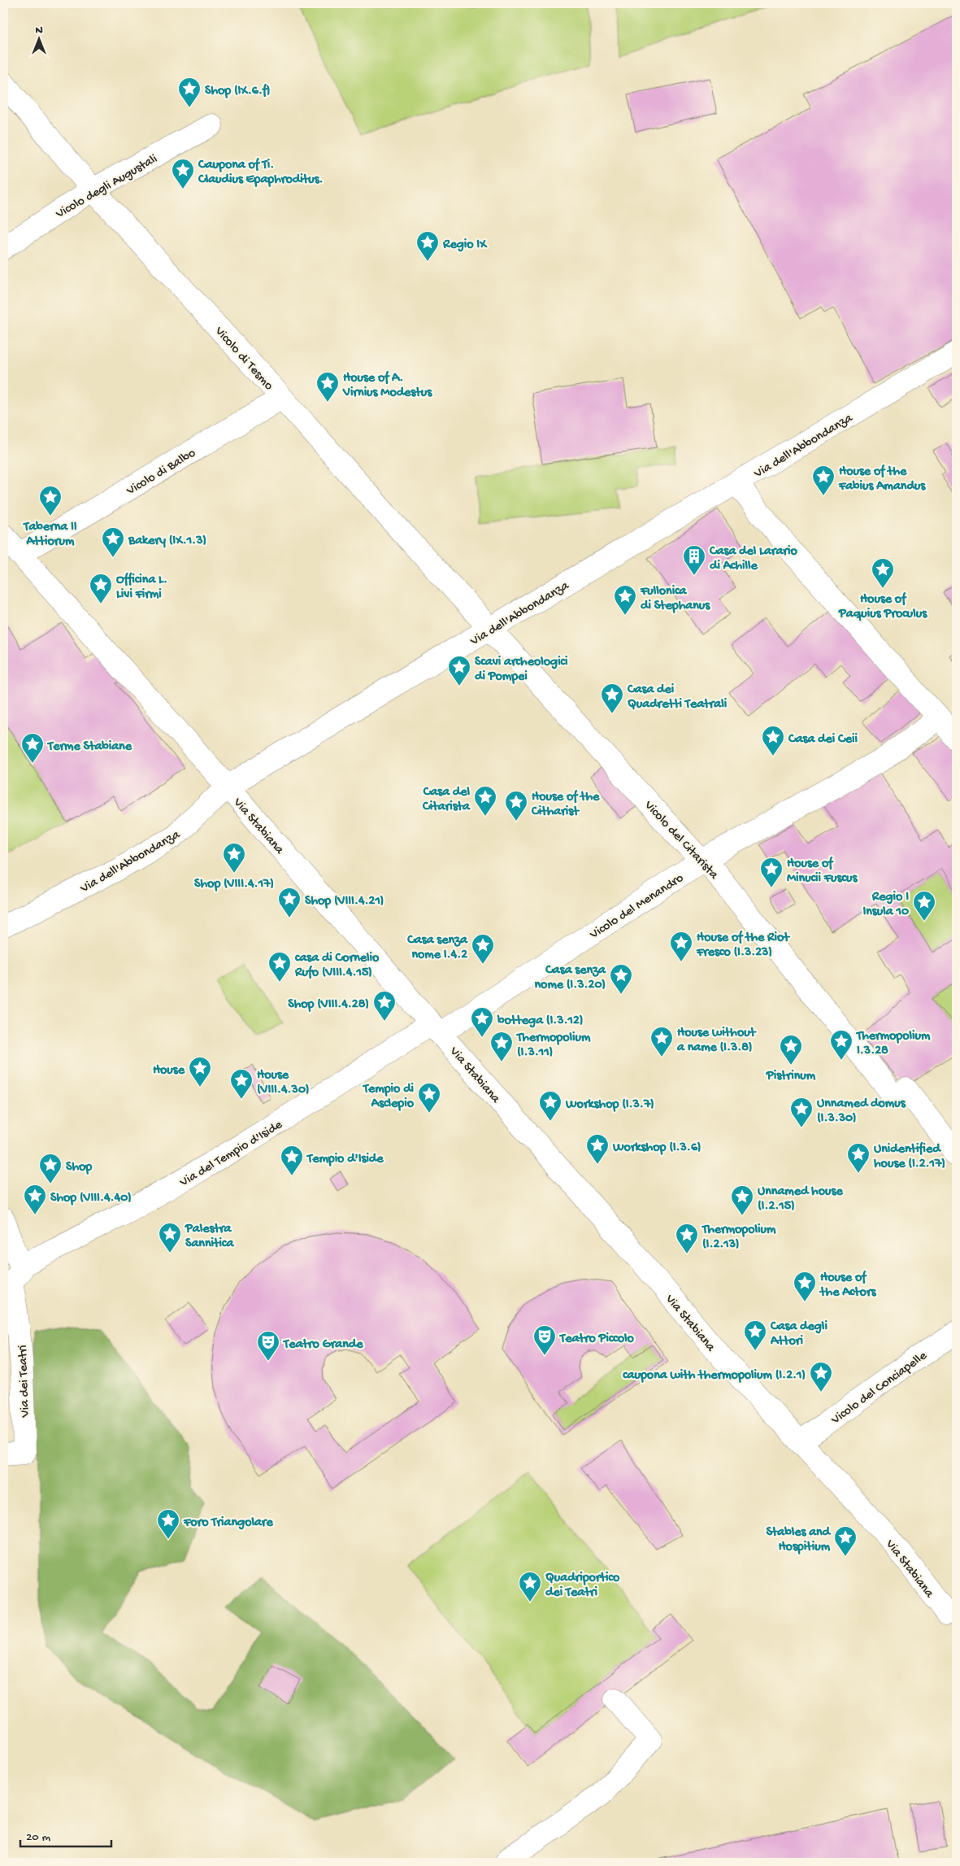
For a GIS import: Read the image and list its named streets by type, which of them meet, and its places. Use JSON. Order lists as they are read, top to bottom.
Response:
{
  "streets": {
    "street": [
      "Vicolo degli Augustali",
      "Vicolo di Tesmo",
      "Via dell'Abbondanza",
      "Vicolo di Balbo",
      "Via Stabiana",
      "Vicolo del Citarista",
      "Vicolo del Menandro",
      "Via del Tempio d'Iside",
      "Via dei Teatri",
      "Vicolo del Conciapelle"
    ]
  },
  "crossings": [
    ["Vicolo degli Augustali", "Vicolo di Tesmo"],
    ["Vicolo di Tesmo", "Via dell'Abbondanza"],
    ["Vicolo di Tesmo", "Vicolo di Balbo"],
    ["Vicolo di Tesmo", "Vicolo del Citarista"],
    ["Via dell'Abbondanza", "Via Stabiana"],
    ["Via dell'Abbondanza", "Vicolo del Citarista"],
    ["Vicolo di Balbo", "Via Stabiana"],
    ["Via Stabiana", "Vicolo del Menandro"],
    ["Via Stabiana", "Via del Tempio d'Iside"],
    ["Via Stabiana", "Vicolo del Conciapelle"],
    ["Vicolo del Citarista", "Vicolo del Menandro"],
    ["Vicolo del Menandro", "Via del Tempio d'Iside"],
    ["Via del Tempio d'Iside", "Via dei Teatri"]
  ],
  "places": {
    "place": [
      "Shop (IX.6.f)",
      "Caupona of Ti. Claudius Epaphroditus.",
      "Regio IX",
      "House of A. Virnius Modestus",
      "House of the Fabius Amandus",
      "Taberna II Attiorum",
      "Bakery (IX.1.3)",
      "House of Paquius Proculus",
      "Officina L. Livi Firmi",
      "Fullonica di Stephanus",
      "Scavi archeologici di Pompei",
      "Casa dei Quadretti Teatrali",
      "Casa dei Ceii",
      "Terme Stabiane",
      "Casa del Citarista",
      "House of the Citharist",
      "Shop (VIII.4.17)",
      "House of Minucii Fuscus",
      "Shop (VIII.4.21)",
      "Regio I Insula 10",
      "House of the Riot Fresco (I.3.23)",
      "Casa senza nome I.4.2",
      "casa di Cornelio Rufo (VIII.4.15)",
      "Casa senza nome (I.3.20)",
      "Shop (VIII.4.28)",
      "bottega (I.3.12)",
      "House without a name (I.3.8)",
      "Thermopolium I.3.28",
      "Thermopolium (I.3.11)",
      "Pistrinum",
      "House",
      "House (VIII.4.30)",
      "Tempio di Asclepio",
      "Workshop (I.3.7)",
      "Unnamed domus (I.3.30)",
      "Workshop (I.3.6)",
      "Unidentified house (I.2.17)",
      "Tempio d'Iside",
      "Shop",
      "Shop (VIII.4.40)",
      "Unnamed house (I.2.15)",
      "Palestra Sannitica",
      "Thermopolium (I.2.13)",
      "House of the Actors",
      "Casa degli Attori",
      "caupona with thermopolium (I.2.1)",
      "Foro Triangolare",
      "Stables and Hospitium",
      "Quadriportico dei Teatri"
    ],
    "building": ["Casa del Larario di Achille"],
    "theatre": ["Teatro Piccolo", "Teatro Grande"]
  },
  "scale_bar": "20 m",
  "north": "top"
}
